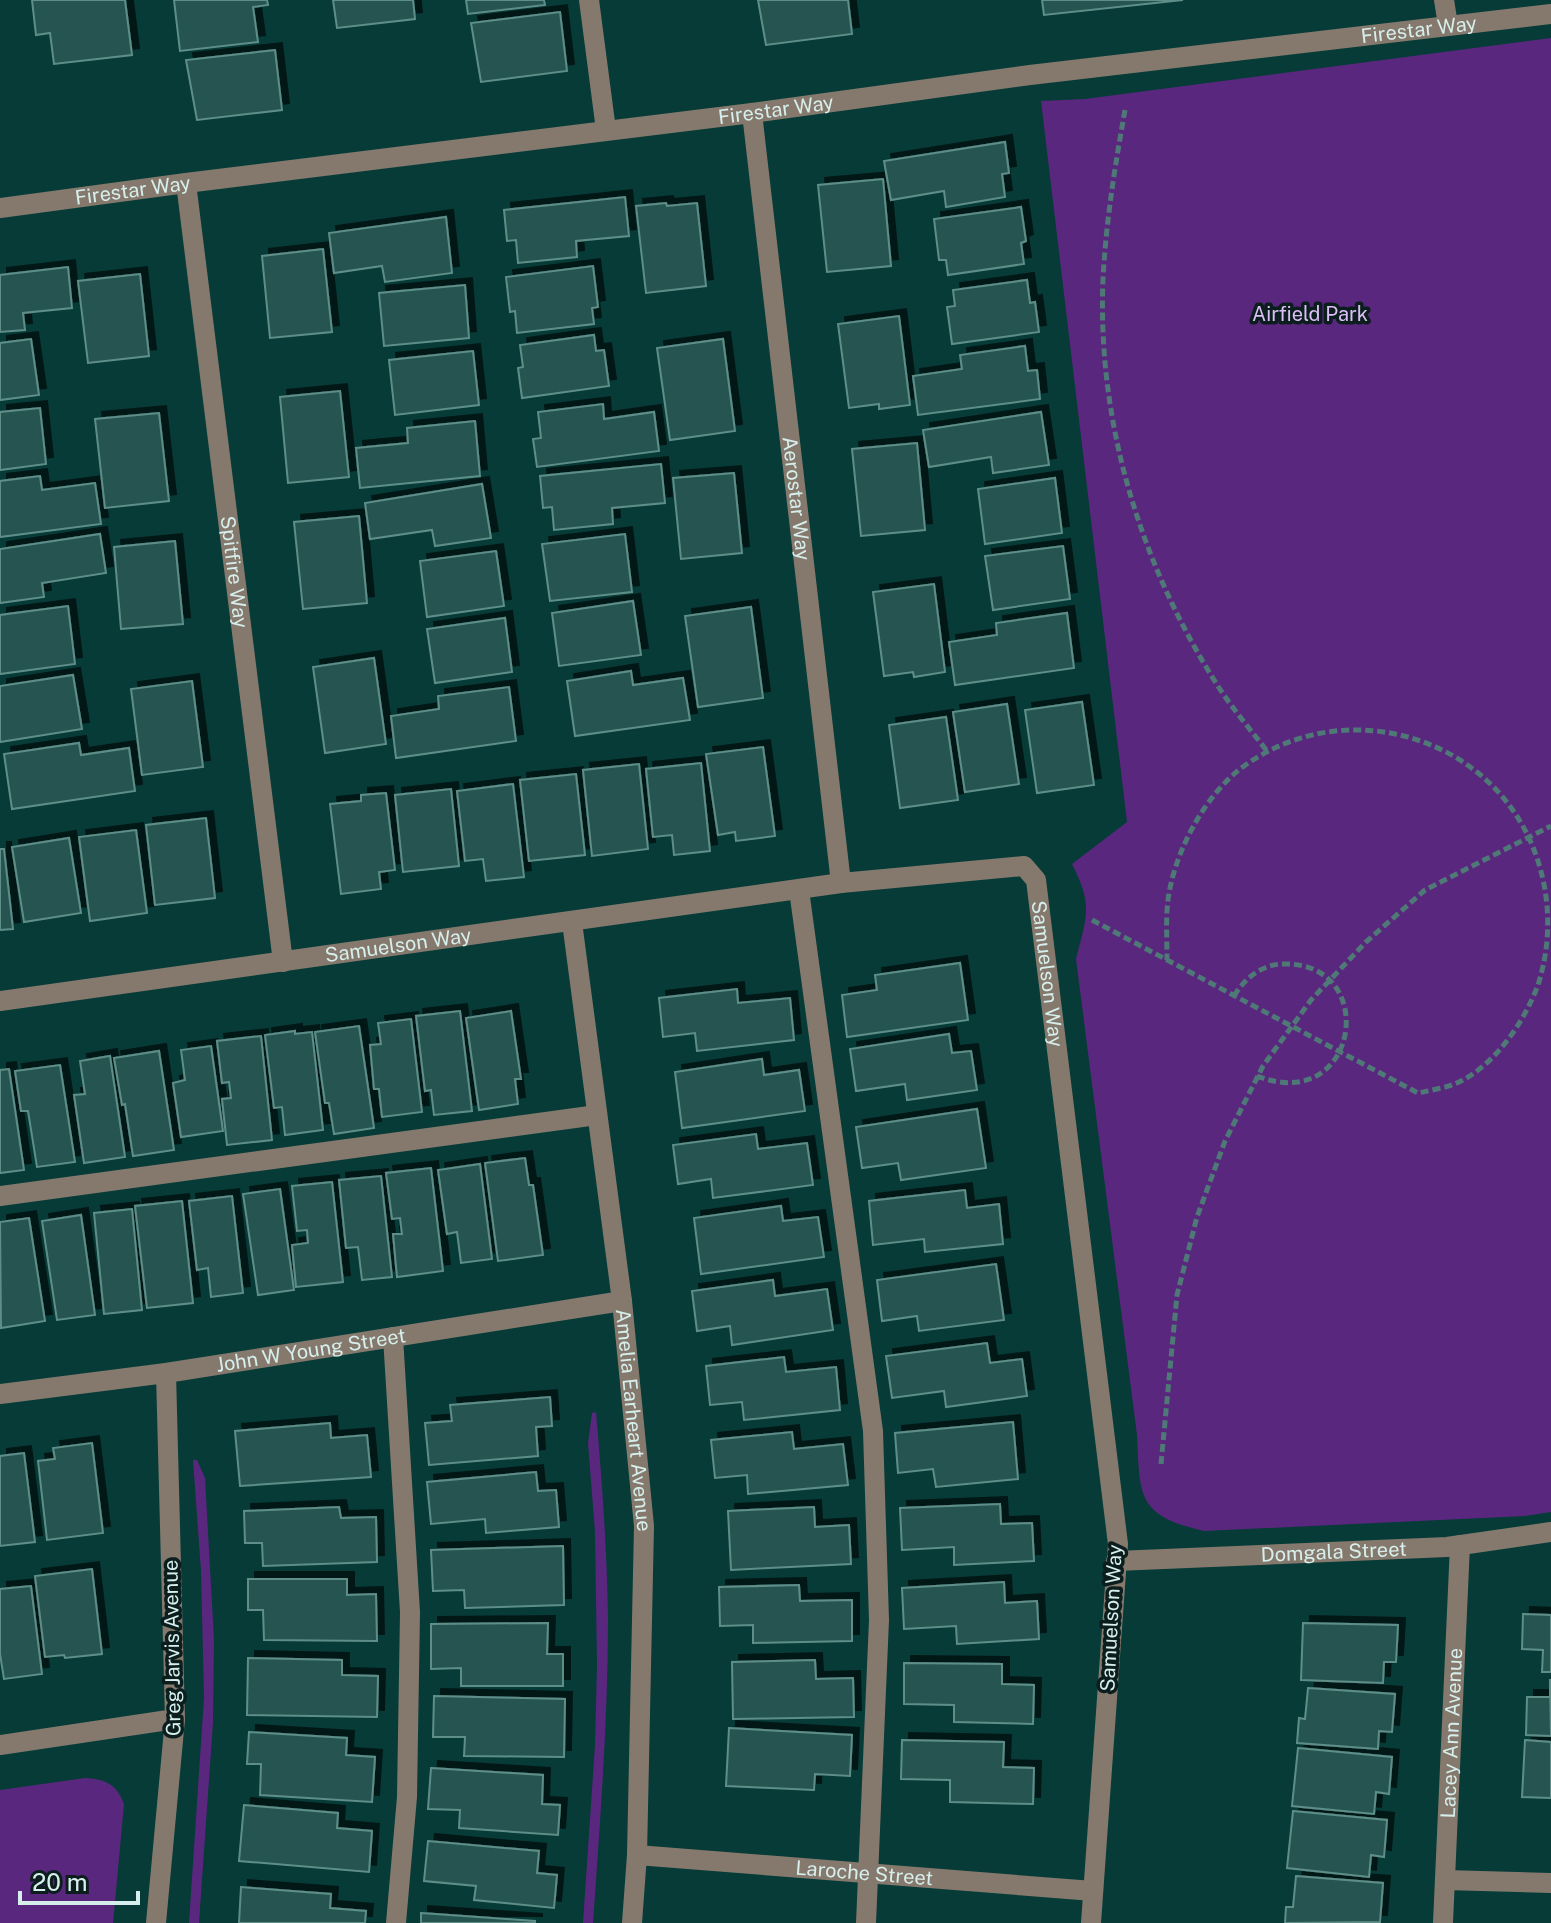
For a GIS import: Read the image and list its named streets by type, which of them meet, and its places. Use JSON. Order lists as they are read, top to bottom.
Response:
{
  "streets": {
    "street": [
      "Firestar Way",
      "Aerostar Way",
      "Spitfire Way",
      "Samuelson Way",
      "John W Young Street",
      "Amelia Earheart Avenue",
      "Domgala Street",
      "Greg Jarvis Avenue",
      "Lacey Ann Avenue",
      "Laroche Street"
    ]
  },
  "crossings": [
    ["Firestar Way", "Aerostar Way"],
    ["Firestar Way", "Spitfire Way"],
    ["Aerostar Way", "Samuelson Way"],
    ["Spitfire Way", "Samuelson Way"],
    ["Samuelson Way", "Amelia Earheart Avenue"],
    ["Samuelson Way", "Domgala Street"],
    ["Samuelson Way", "Laroche Street"],
    ["John W Young Street", "Amelia Earheart Avenue"],
    ["John W Young Street", "Greg Jarvis Avenue"],
    ["Amelia Earheart Avenue", "Laroche Street"],
    ["Domgala Street", "Lacey Ann Avenue"]
  ],
  "parks": ["Airfield Park"],
  "scale_bar": "20 m"
}
